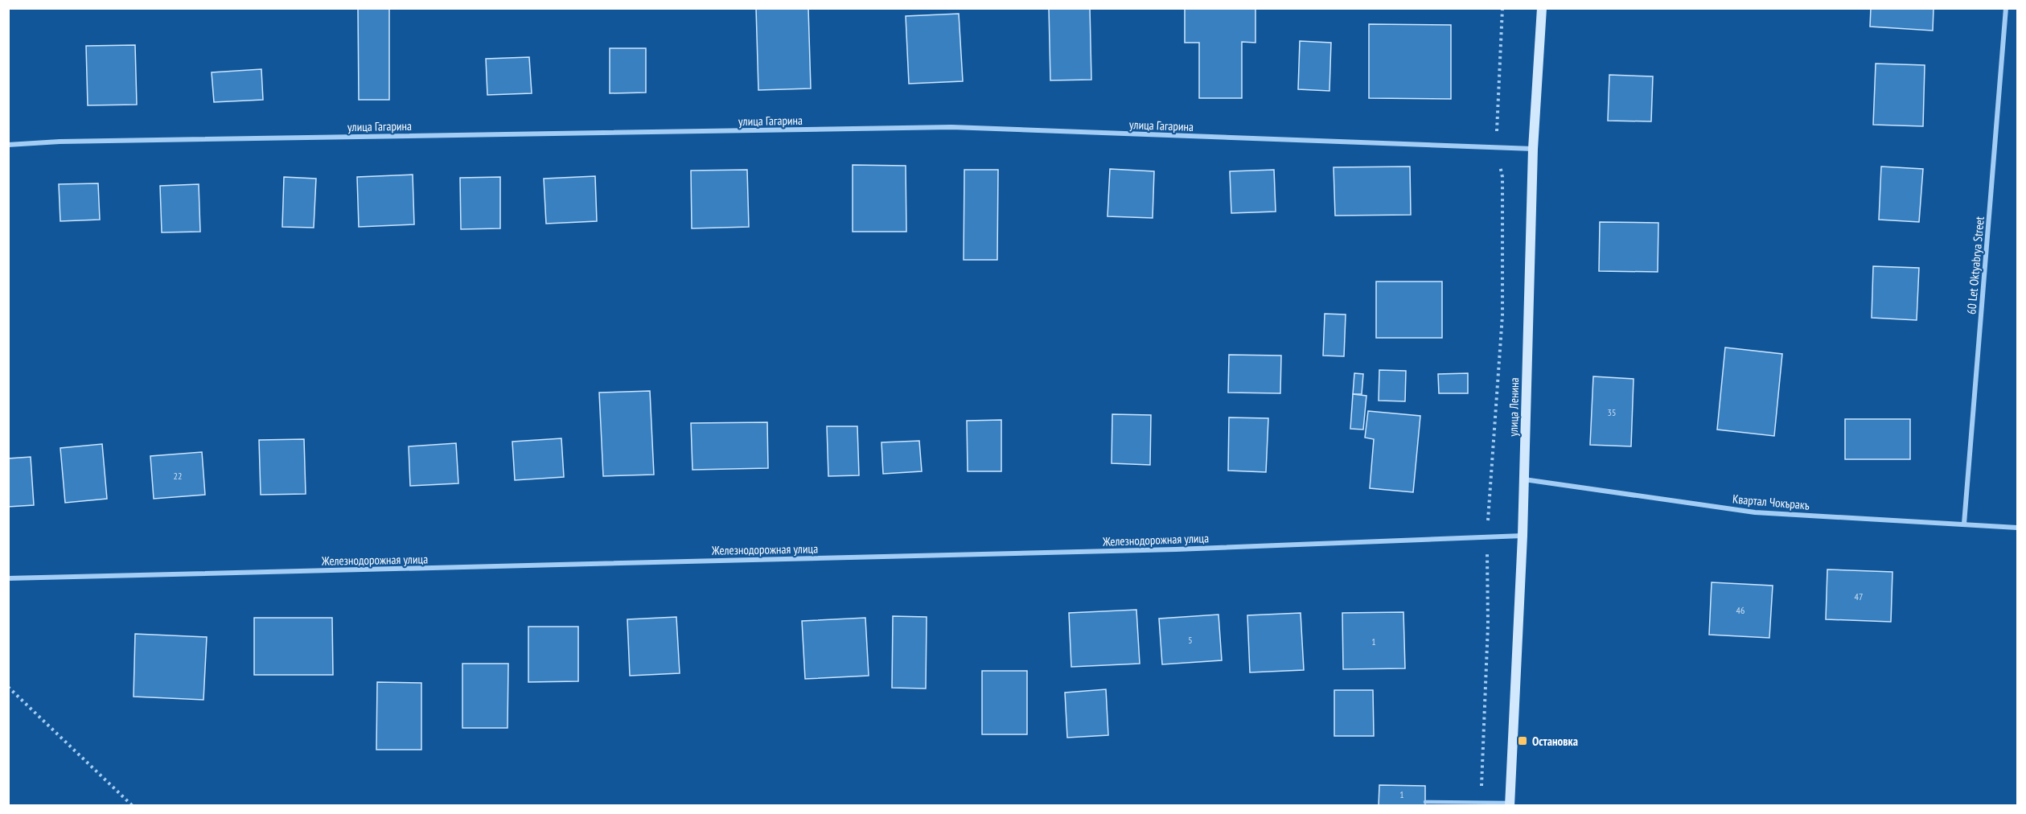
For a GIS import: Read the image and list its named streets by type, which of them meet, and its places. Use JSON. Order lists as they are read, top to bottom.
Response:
{
  "streets": {
    "main road": ["улица Ленина"],
    "street": [
      "улица Гагарина",
      "60 Let Oktyabrya Street",
      "Квартал Чокъракъ",
      "Железнодорожная улица"
    ]
  },
  "crossings": [
    ["улица Гагарина", "улица Ленина"],
    ["60 Let Oktyabrya Street", "Квартал Чокъракъ"],
    ["улица Ленина", "Квартал Чокъракъ"],
    ["улица Ленина", "Железнодорожная улица"]
  ],
  "places": {
    "transit": ["Остановка"]
  },
  "house_numbers": [
    "35",
    "22",
    "47",
    "46",
    "5",
    "1",
    "1"
  ]
}
